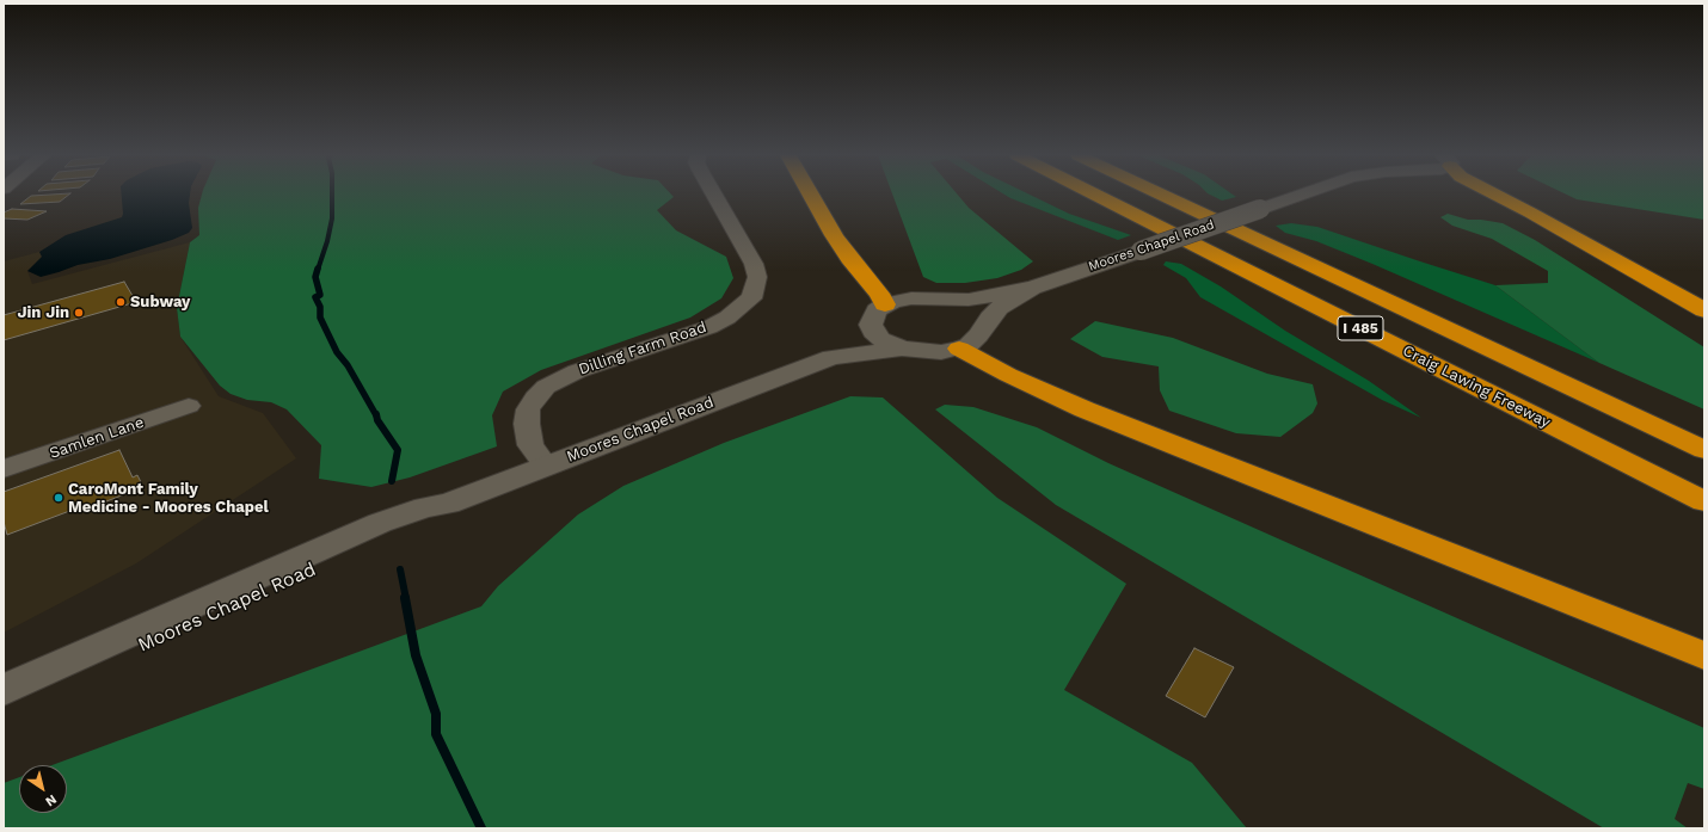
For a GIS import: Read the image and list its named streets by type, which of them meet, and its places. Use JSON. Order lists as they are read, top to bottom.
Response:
{
  "streets": {
    "highway": ["I 485", "Craig Lawing Freeway"],
    "main road": ["Moores Chapel Road"],
    "street": ["Dilling Farm Road", "Samlen Lane"]
  },
  "crossings": [
    ["Moores Chapel Road", "Dilling Farm Road"]
  ],
  "places": ["Subway", "Jin Jin", "CaroMont Family Medicine - Moores Chapel"],
  "north": "bottom right"
}
